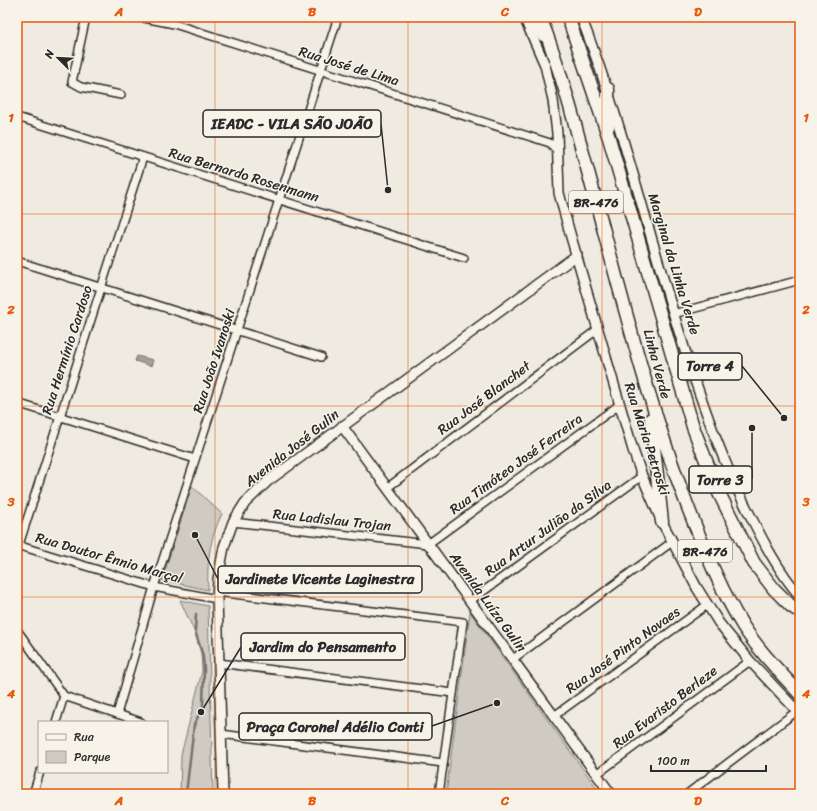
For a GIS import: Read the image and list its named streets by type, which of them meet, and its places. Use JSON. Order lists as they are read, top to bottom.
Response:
{
  "streets": {
    "highway": ["BR-476", "Linha Verde"],
    "main road": [
      "Marginal da Linha Verde",
      "Rua Maria Petroski",
      "Avenida José Gulin",
      "Avenida Luíza Gulin"
    ],
    "street": [
      "Rua José de Lima",
      "Rua Bernardo Rosenmann",
      "Rua Hermínio Cardoso",
      "Rua João Ivanoski",
      "Rua José Blanchet",
      "Rua Timóteo José Ferreira",
      "Rua Ladislau Trojan",
      "Rua Artur Julião da Silva",
      "Rua Doutor Ênnio Marçal",
      "Rua José Pinto Novaes",
      "Rua Evaristo Berleze"
    ]
  },
  "crossings": [
    ["Rua José de Lima", "Rua João Ivanoski"],
    ["Rua Bernardo Rosenmann", "Rua Hermínio Cardoso"],
    ["Rua Bernardo Rosenmann", "Rua João Ivanoski"],
    ["Rua Hermínio Cardoso", "Rua Doutor Ênnio Marçal"],
    ["Rua João Ivanoski", "Rua Doutor Ênnio Marçal"],
    ["Rua José Blanchet", "Rua Maria Petroski"],
    ["Rua José Blanchet", "Avenida Luíza Gulin"],
    ["Rua Maria Petroski", "Avenida José Gulin"],
    ["Rua Maria Petroski", "Rua Timóteo José Ferreira"],
    ["Rua Maria Petroski", "Rua Artur Julião da Silva"],
    ["Rua Maria Petroski", "Rua José Pinto Novaes"],
    ["Rua Maria Petroski", "Rua Evaristo Berleze"],
    ["Avenida José Gulin", "Rua Ladislau Trojan"],
    ["Avenida José Gulin", "Rua Doutor Ênnio Marçal"],
    ["Avenida José Gulin", "Avenida Luíza Gulin"],
    ["Rua Timóteo José Ferreira", "Rua Ladislau Trojan"],
    ["Rua Timóteo José Ferreira", "Avenida Luíza Gulin"],
    ["Rua Ladislau Trojan", "Avenida Luíza Gulin"],
    ["Rua Artur Julião da Silva", "Avenida Luíza Gulin"],
    ["Avenida Luíza Gulin", "Rua José Pinto Novaes"],
    ["Avenida Luíza Gulin", "Rua Evaristo Berleze"]
  ],
  "places": [
    "IEADC - VILA SÃO JOÃO",
    "Torre 4",
    "Torre 3",
    "Jardinete Vicente Laginestra",
    "Praça Coronel Adélio Conti",
    "Jardim do Pensamento"
  ],
  "legend": ["Rua", "Parque"],
  "scale_bar": "100 m",
  "north": "top left",
  "grid": {
    "columns": [
      "A",
      "B",
      "C",
      "D"
    ],
    "rows": [
      "1",
      "2",
      "3",
      "4"
    ]
  }
}
